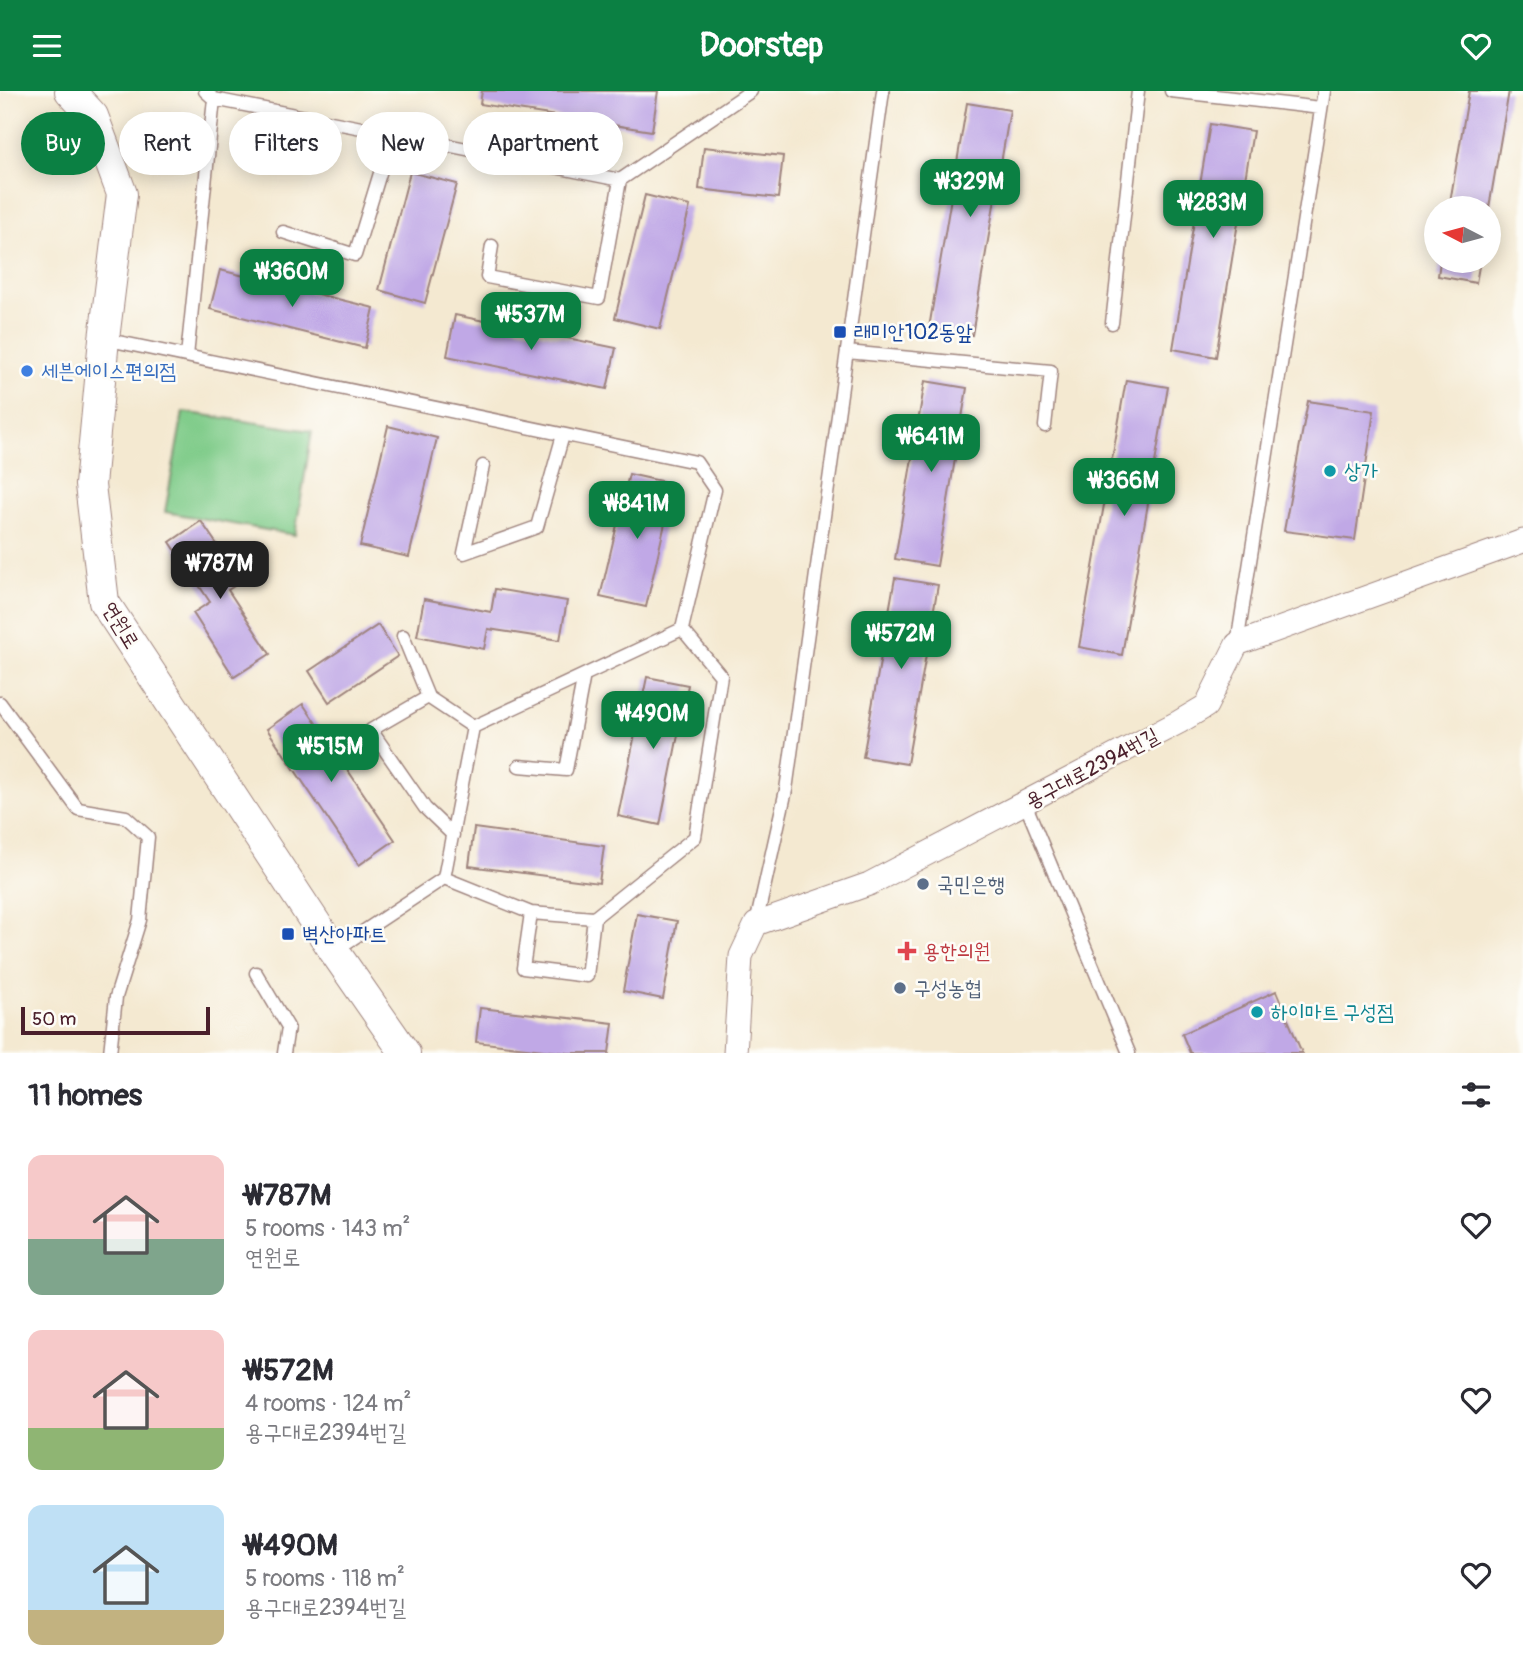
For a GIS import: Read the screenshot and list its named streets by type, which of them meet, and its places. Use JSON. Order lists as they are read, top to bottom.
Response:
{
  "streets": {
    "street": ["연원로", "용구대로2394번길"]
  },
  "places": {
    "transit": ["래미안102동앞", "벽산아파트"],
    "other": [
      "세븐에이스편의점",
      "상가",
      "국민은행",
      "구성농협",
      "하이마트 구성점"
    ],
    "health": ["용한의원"]
  },
  "scale_bar": "50 m",
  "north": "left",
  "page": {
    "header": "Doorstep",
    "chip": [
      "Buy",
      "Rent",
      "Filters",
      "New",
      "Apartment"
    ],
    "price": [
      "₩329M",
      "₩283M",
      "₩360M",
      "₩537M",
      "₩641M",
      "₩366M",
      "₩841M",
      "₩787M",
      "₩572M",
      "₩490M",
      "₩515M"
    ],
    "scale": "50 m",
    "heading": "11 homes",
    "list": [
      {
        "name": "₩787M",
        "note": "5 rooms · 143 m² · 연원로"
      },
      {
        "name": "₩572M",
        "note": "4 rooms · 124 m² · 용구대로2394번길"
      },
      {
        "name": "₩490M",
        "note": "5 rooms · 118 m² · 용구대로2394번길"
      }
    ]
  }
}
